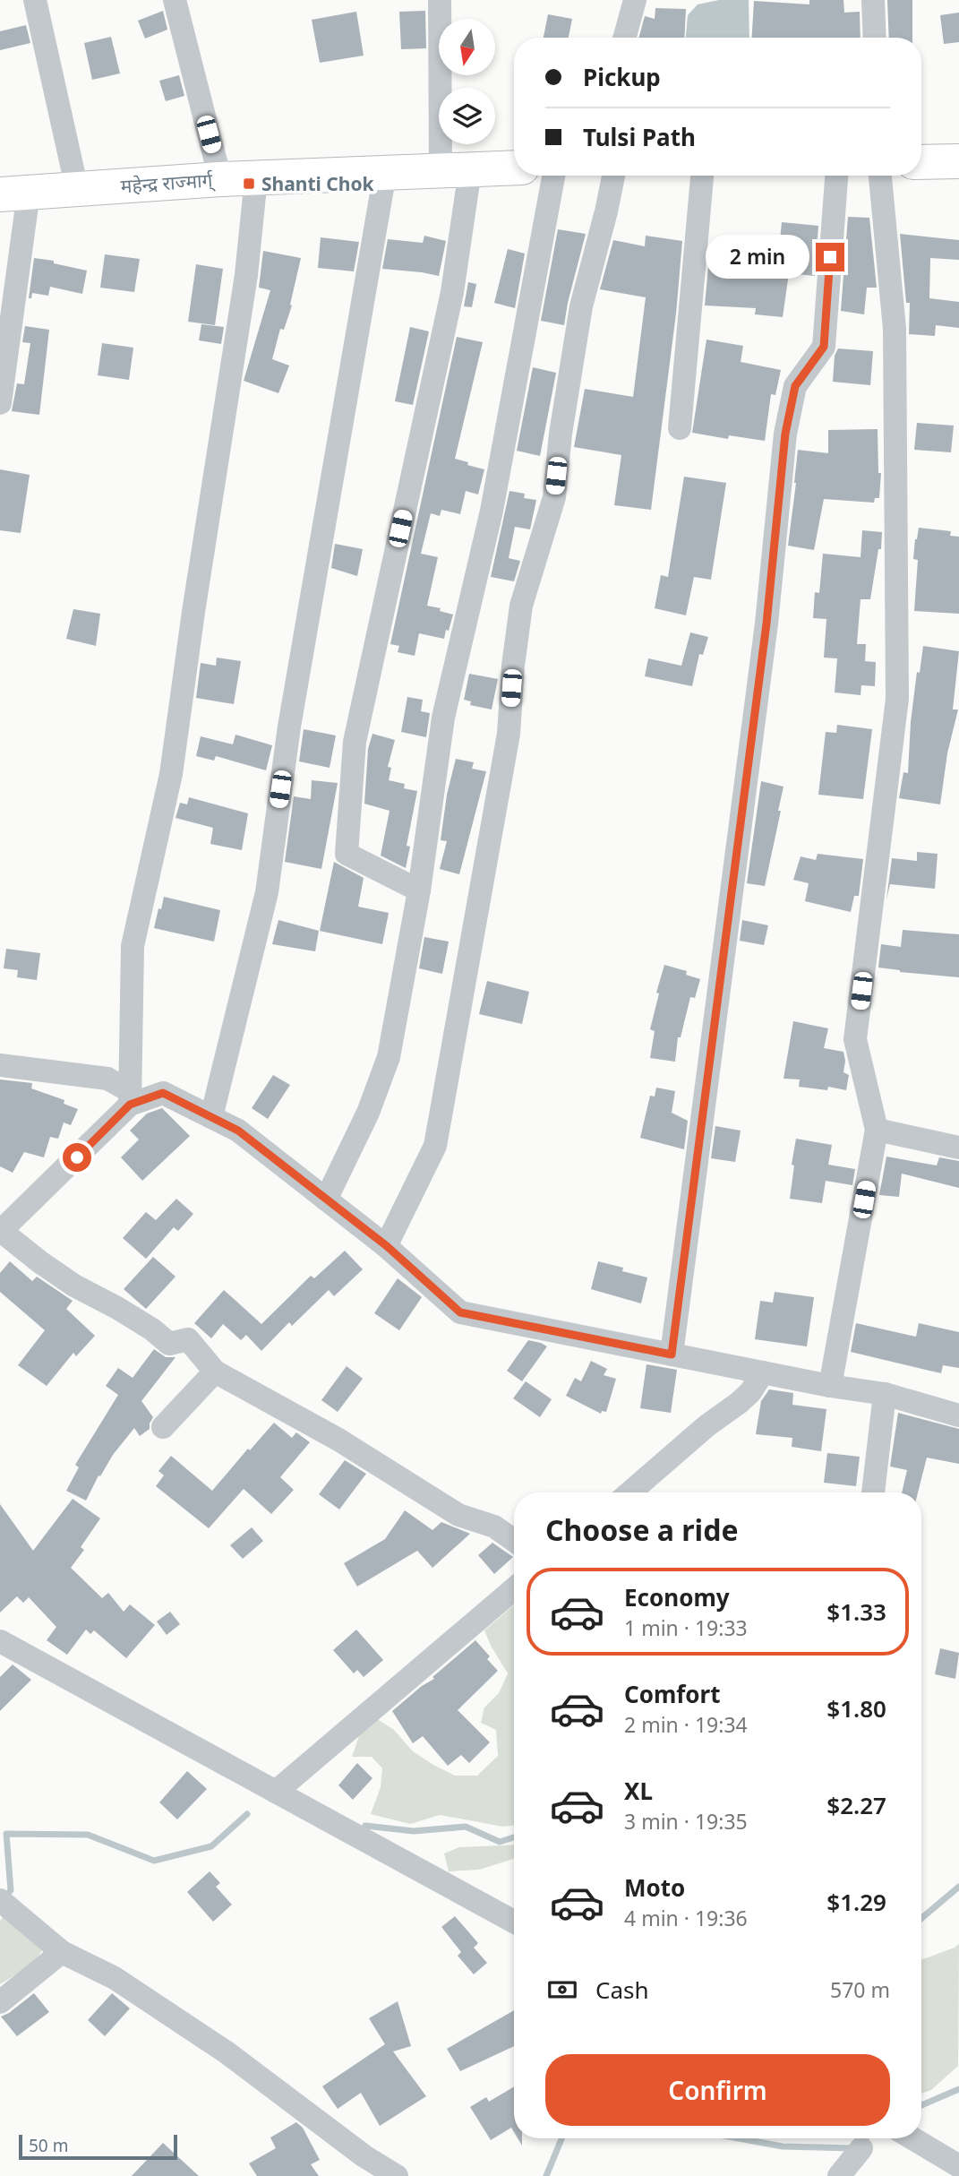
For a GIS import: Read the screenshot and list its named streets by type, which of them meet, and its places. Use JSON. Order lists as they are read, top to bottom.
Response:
{
  "streets": {
    "highway": ["महेन्द्र राज्मार्ग्"]
  },
  "places": {
    "transit": ["Shanti Chok"]
  },
  "scale_bar": "50 m",
  "north": "bottom",
  "page": {
    "banner": ["Pickup", "Tulsi Path"],
    "bubble": "2 min",
    "heading": "Choose a ride",
    "list": [
      {
        "name": "Economy",
        "note": "1 min · 19:33",
        "value": "$1.33"
      },
      {
        "name": "Comfort",
        "note": "2 min · 19:34",
        "value": "$1.80"
      },
      {
        "name": "XL",
        "note": "3 min · 19:35",
        "value": "$2.27"
      },
      {
        "name": "Moto",
        "note": "4 min · 19:36",
        "value": "$1.29"
      }
    ],
    "pay": ["Cash", "570 m"],
    "buttons": "Confirm",
    "scale": "50 m"
  }
}
